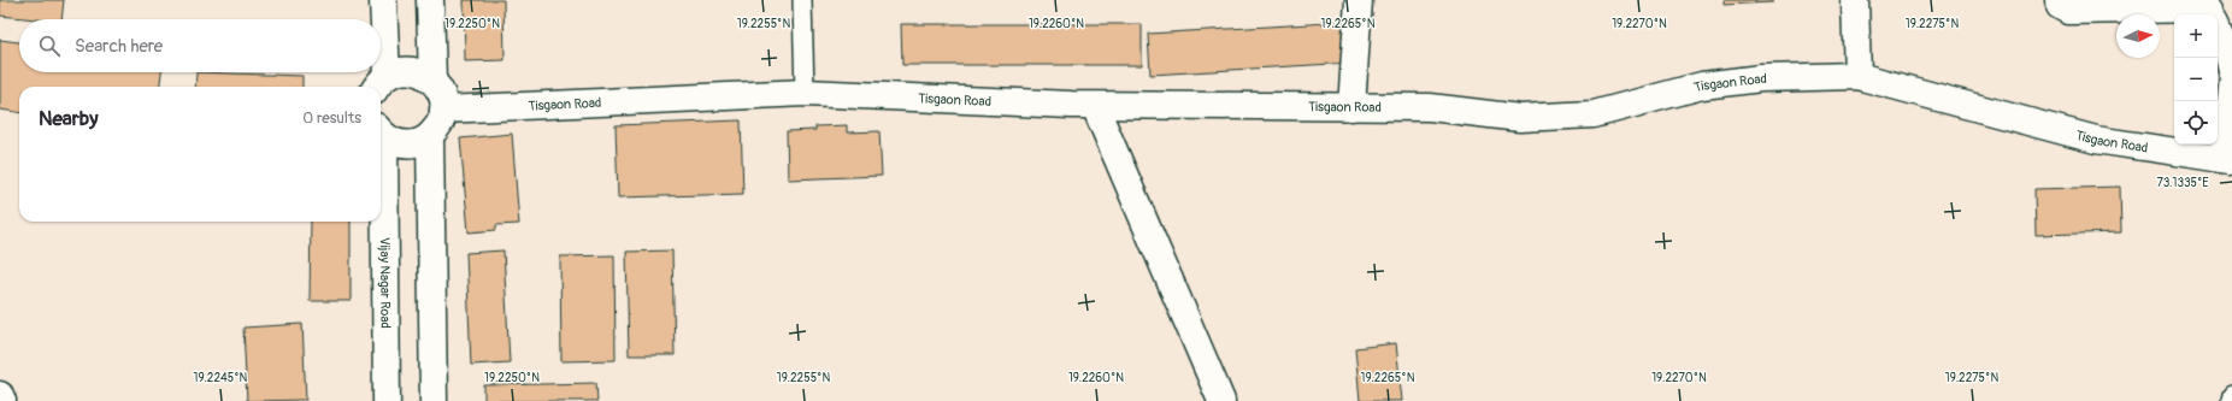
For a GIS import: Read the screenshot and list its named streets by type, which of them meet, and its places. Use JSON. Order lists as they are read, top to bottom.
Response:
{
  "streets": {
    "street": ["Tisgaon Road", "Vijay Nagar Road"]
  },
  "north": "right",
  "page": {
    "map_buttons": ["+", "−"],
    "search": "Search here",
    "heading": ["Nearby", "0 results"]
  },
  "coordinates": [
    "19.2250°N",
    "19.2255°N",
    "19.2260°N",
    "19.2265°N",
    "19.2270°N",
    "19.2275°N",
    "73.1335°E",
    "19.2245°N"
  ]
}
